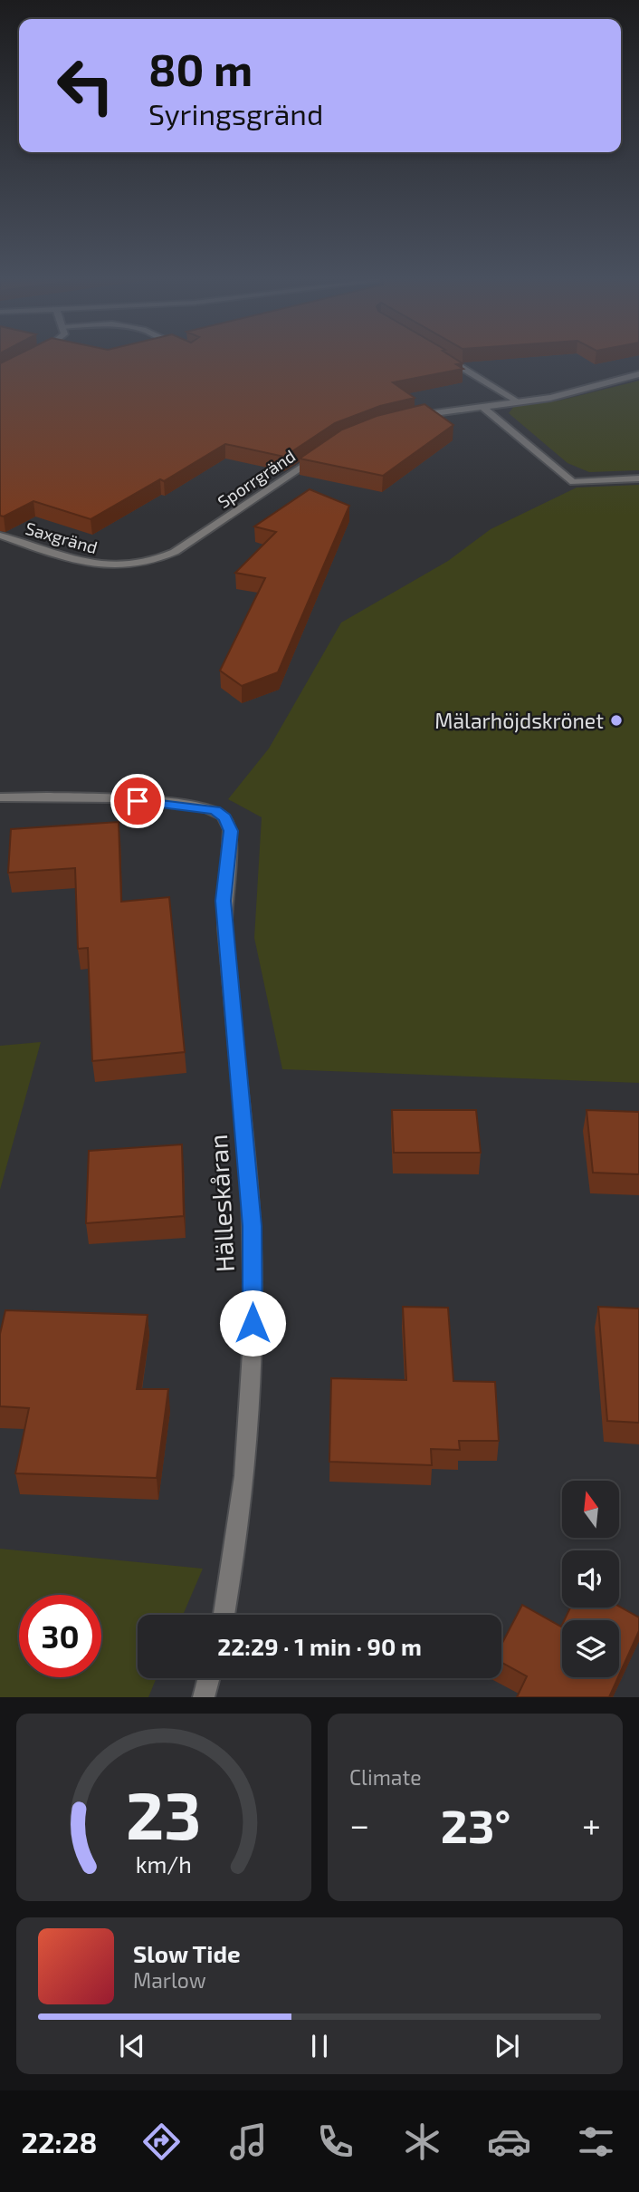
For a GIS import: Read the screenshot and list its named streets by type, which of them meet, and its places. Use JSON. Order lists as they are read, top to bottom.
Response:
{
  "streets": {
    "street": ["Sporrgränd", "Saxgränd", "Hälleskåran"]
  },
  "crossings": [
    ["Sporrgränd", "Saxgränd"]
  ],
  "places": ["Mälarhöjdskrönet"],
  "north": "top",
  "page": {
    "turn": ["80 m", "Syringsgränd"],
    "limit": "30",
    "trip": "22:29 · 1 min · 90 m",
    "tile": "Climate",
    "heat": ["−", "23°", "+"],
    "song": ["Slow Tide", "Marlow"],
    "tabs": "22:28",
    "gauge": ["23", "km/h"]
  }
}
